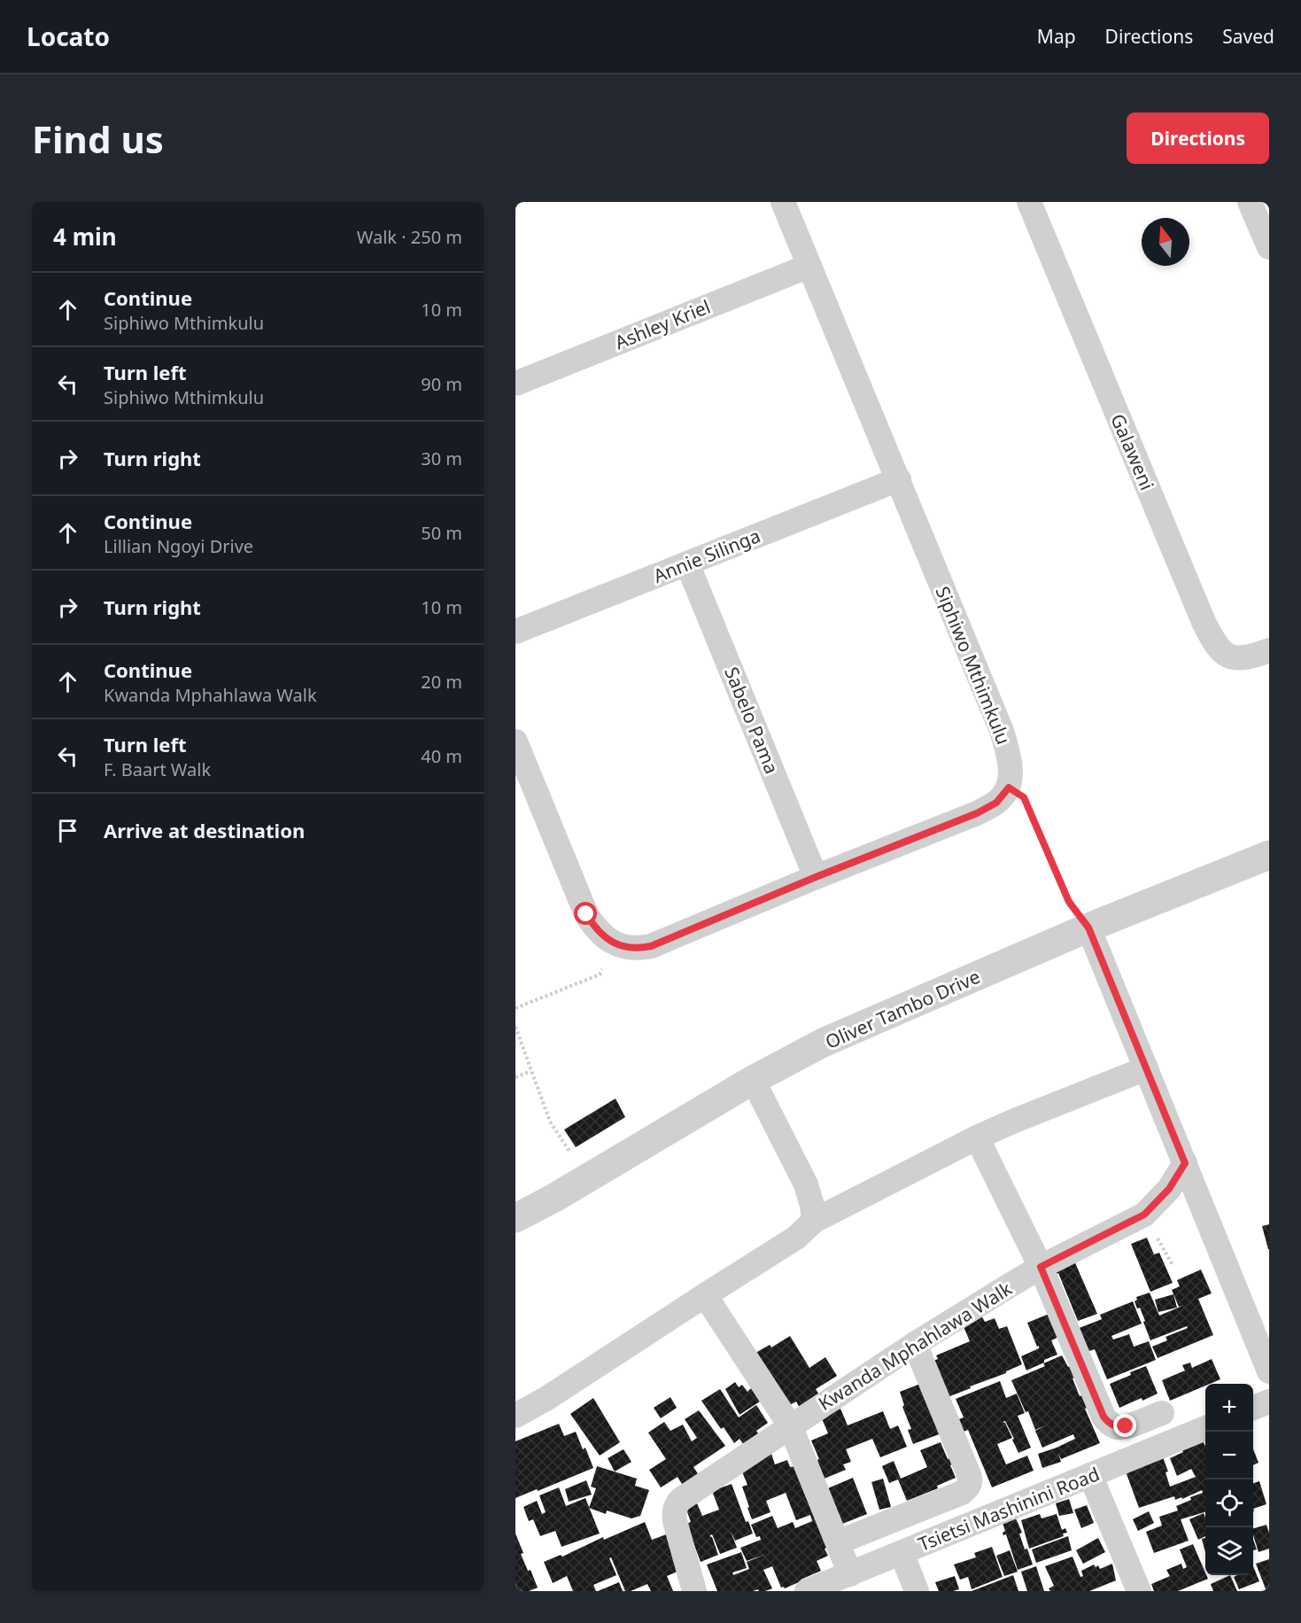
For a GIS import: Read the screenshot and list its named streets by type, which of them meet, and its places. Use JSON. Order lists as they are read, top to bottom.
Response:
{
  "streets": {
    "street": [
      "Ashley Kriel",
      "Galaweni",
      "Annie Silinga",
      "Siphiwo Mthimkulu",
      "Sabelo Pama",
      "Oliver Tambo Drive",
      "Kwanda Mphahlawa Walk",
      "Tsietsi Mashinini Road"
    ]
  },
  "crossings": [
    ["Ashley Kriel", "Siphiwo Mthimkulu"],
    ["Annie Silinga", "Siphiwo Mthimkulu"],
    ["Annie Silinga", "Sabelo Pama"]
  ],
  "north": "top",
  "page": {
    "header": "Locato",
    "nav": ["Map", "Directions", "Saved"],
    "buttons": "Directions",
    "title": "Find us",
    "heading": ["4 min", "Walk · 250 m"],
    "list": [
      ["Continue", "Siphiwo Mthimkulu", "10 m"],
      ["Turn left", "Siphiwo Mthimkulu", "90 m"],
      ["Turn right", "30 m"],
      ["Continue", "Lillian Ngoyi Drive", "50 m"],
      ["Turn right", "10 m"],
      ["Continue", "Kwanda Mphahlawa Walk", "20 m"],
      ["Turn left", "F. Baart Walk", "40 m"],
      "Arrive at destination"
    ],
    "map_buttons": ["+", "−"]
  }
}
